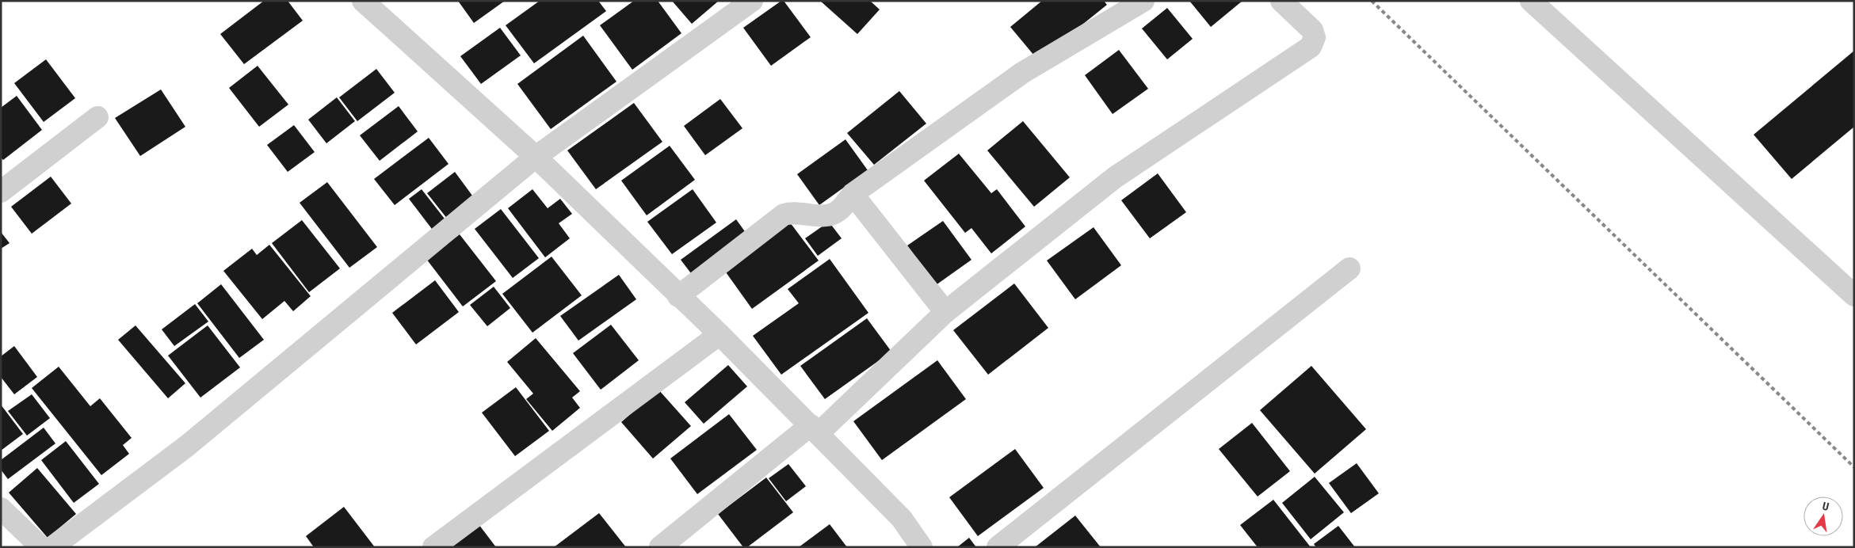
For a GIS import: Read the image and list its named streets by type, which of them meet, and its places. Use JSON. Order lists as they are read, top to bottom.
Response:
{
  "north": "top"
}
